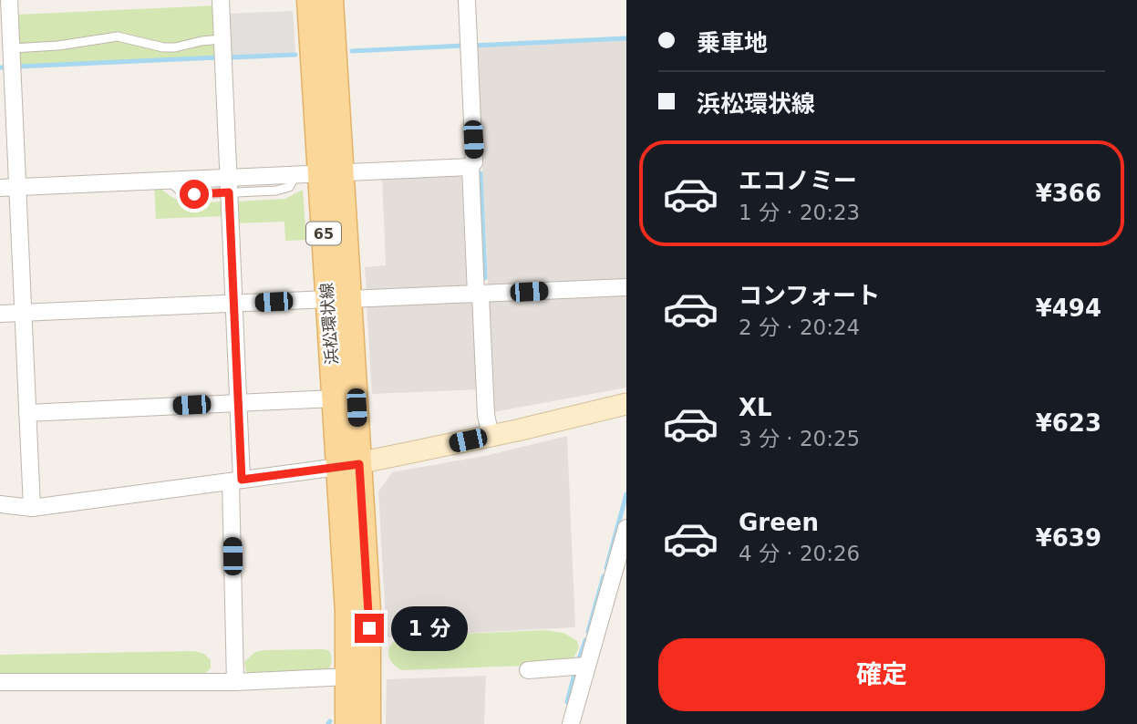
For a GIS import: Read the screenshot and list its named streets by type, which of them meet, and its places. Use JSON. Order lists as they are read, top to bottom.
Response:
{
  "streets": {
    "main road": ["65", "浜松環状線"]
  },
  "page": {
    "banner": ["乗車地", "浜松環状線"],
    "list": [
      {
        "name": "エコノミー",
        "note": "1 分 · 20:23",
        "value": "¥366"
      },
      {
        "name": "コンフォート",
        "note": "2 分 · 20:24",
        "value": "¥494"
      },
      {
        "name": "XL",
        "note": "3 分 · 20:25",
        "value": "¥623"
      },
      {
        "name": "Green",
        "note": "4 分 · 20:26",
        "value": "¥639"
      }
    ],
    "bubble": "1 分",
    "buttons": "確定"
  }
}
